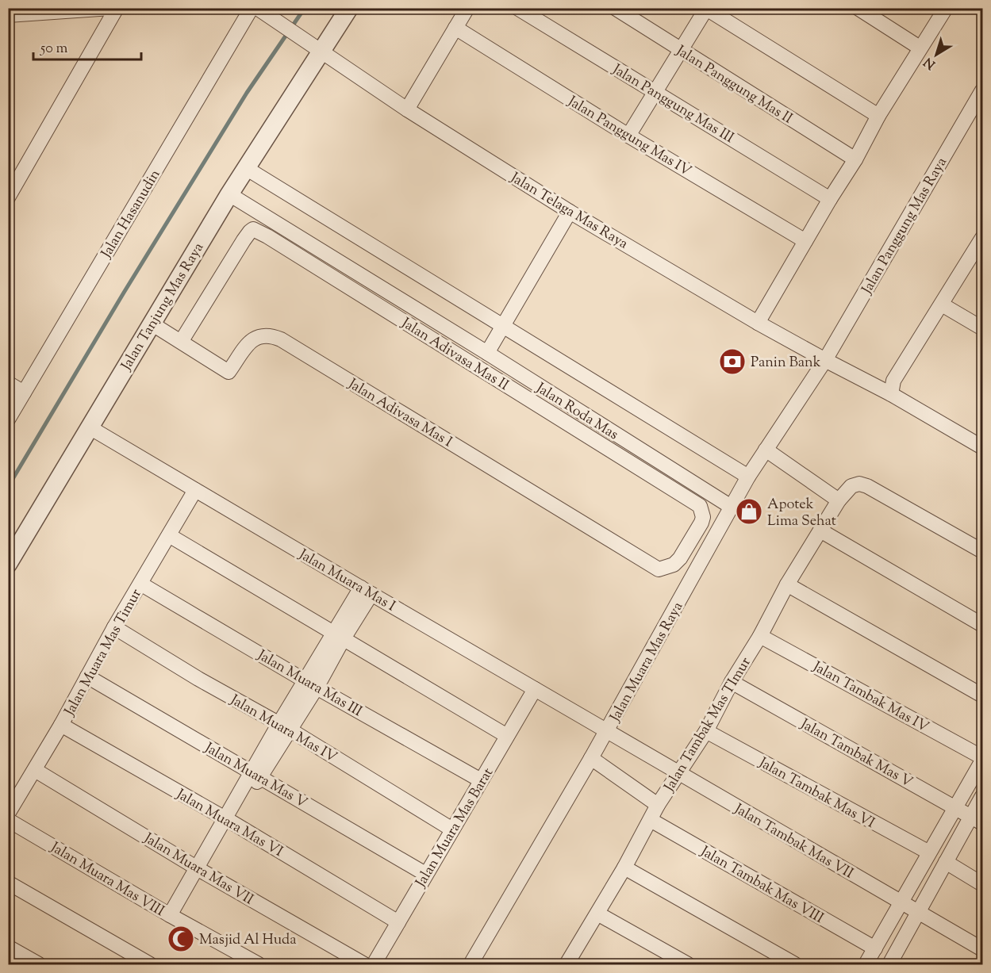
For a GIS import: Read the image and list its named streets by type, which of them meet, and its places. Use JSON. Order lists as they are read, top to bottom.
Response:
{
  "streets": {
    "street": [
      "Jalan Panggung Mas II",
      "Jalan Panggung Mas III",
      "Jalan Panggung Mas IV",
      "Jalan Telaga Mas Raya",
      "Jalan Hasanudin",
      "Jalan Panggung Mas Raya",
      "Jalan Tanjung Mas Raya",
      "Jalan Adivasa Mas II",
      "Jalan Roda Mas",
      "Jalan Adivasa Mas I",
      "Jalan Muara Mas I",
      "Jalan Muara Mas Timur",
      "Jalan Muara Mas Raya",
      "Jalan Muara Mas III",
      "Jalan Tambak Mas IV",
      "Jalan Tambak Mas TImur",
      "Jalan Muara Mas IV",
      "Jalan Tambak Mas V",
      "Jalan Muara Mas V",
      "Jalan Tambak Mas VI",
      "Jalan Muara Mas VI",
      "Jalan Muara Mas Barat",
      "Jalan Tambak Mas VII",
      "Jalan Muara Mas VII",
      "Jalan Muara Mas VIII",
      "Jalan Tambak Mas VIII"
    ]
  },
  "crossings": [
    ["Jalan Telaga Mas Raya", "Jalan Panggung Mas Raya"],
    ["Jalan Telaga Mas Raya", "Jalan Tanjung Mas Raya"],
    ["Jalan Telaga Mas Raya", "Jalan Muara Mas Raya"],
    ["Jalan Panggung Mas Raya", "Jalan Muara Mas Raya"],
    ["Jalan Tanjung Mas Raya", "Jalan Roda Mas"],
    ["Jalan Tanjung Mas Raya", "Jalan Adivasa Mas I"],
    ["Jalan Tanjung Mas Raya", "Jalan Muara Mas I"],
    ["Jalan Adivasa Mas II", "Jalan Adivasa Mas I"],
    ["Jalan Roda Mas", "Jalan Muara Mas Raya"],
    ["Jalan Muara Mas I", "Jalan Muara Mas Timur"],
    ["Jalan Muara Mas I", "Jalan Muara Mas Raya"],
    ["Jalan Muara Mas I", "Jalan Muara Mas Barat"],
    ["Jalan Muara Mas I", "Jalan Tambak Mas VII"],
    ["Jalan Muara Mas Timur", "Jalan Muara Mas III"],
    ["Jalan Muara Mas Timur", "Jalan Muara Mas IV"],
    ["Jalan Muara Mas Timur", "Jalan Muara Mas V"],
    ["Jalan Muara Mas Timur", "Jalan Muara Mas VI"],
    ["Jalan Muara Mas Timur", "Jalan Muara Mas VII"],
    ["Jalan Muara Mas Raya", "Jalan Tambak Mas VII"],
    ["Jalan Muara Mas III", "Jalan Muara Mas Barat"],
    ["Jalan Tambak Mas IV", "Jalan Tambak Mas TImur"],
    ["Jalan Tambak Mas TImur", "Jalan Tambak Mas V"],
    ["Jalan Tambak Mas TImur", "Jalan Tambak Mas VI"],
    ["Jalan Tambak Mas TImur", "Jalan Tambak Mas VII"],
    ["Jalan Tambak Mas TImur", "Jalan Tambak Mas VIII"],
    ["Jalan Muara Mas IV", "Jalan Muara Mas Barat"],
    ["Jalan Muara Mas V", "Jalan Muara Mas Barat"],
    ["Jalan Muara Mas VI", "Jalan Muara Mas Barat"]
  ],
  "places": {
    "bank": ["Panin Bank"],
    "shop": ["Apotek Lima Sehat"],
    "mosque": ["Masjid Al Huda"]
  },
  "scale_bar": "50 m",
  "north": "bottom left"
}
